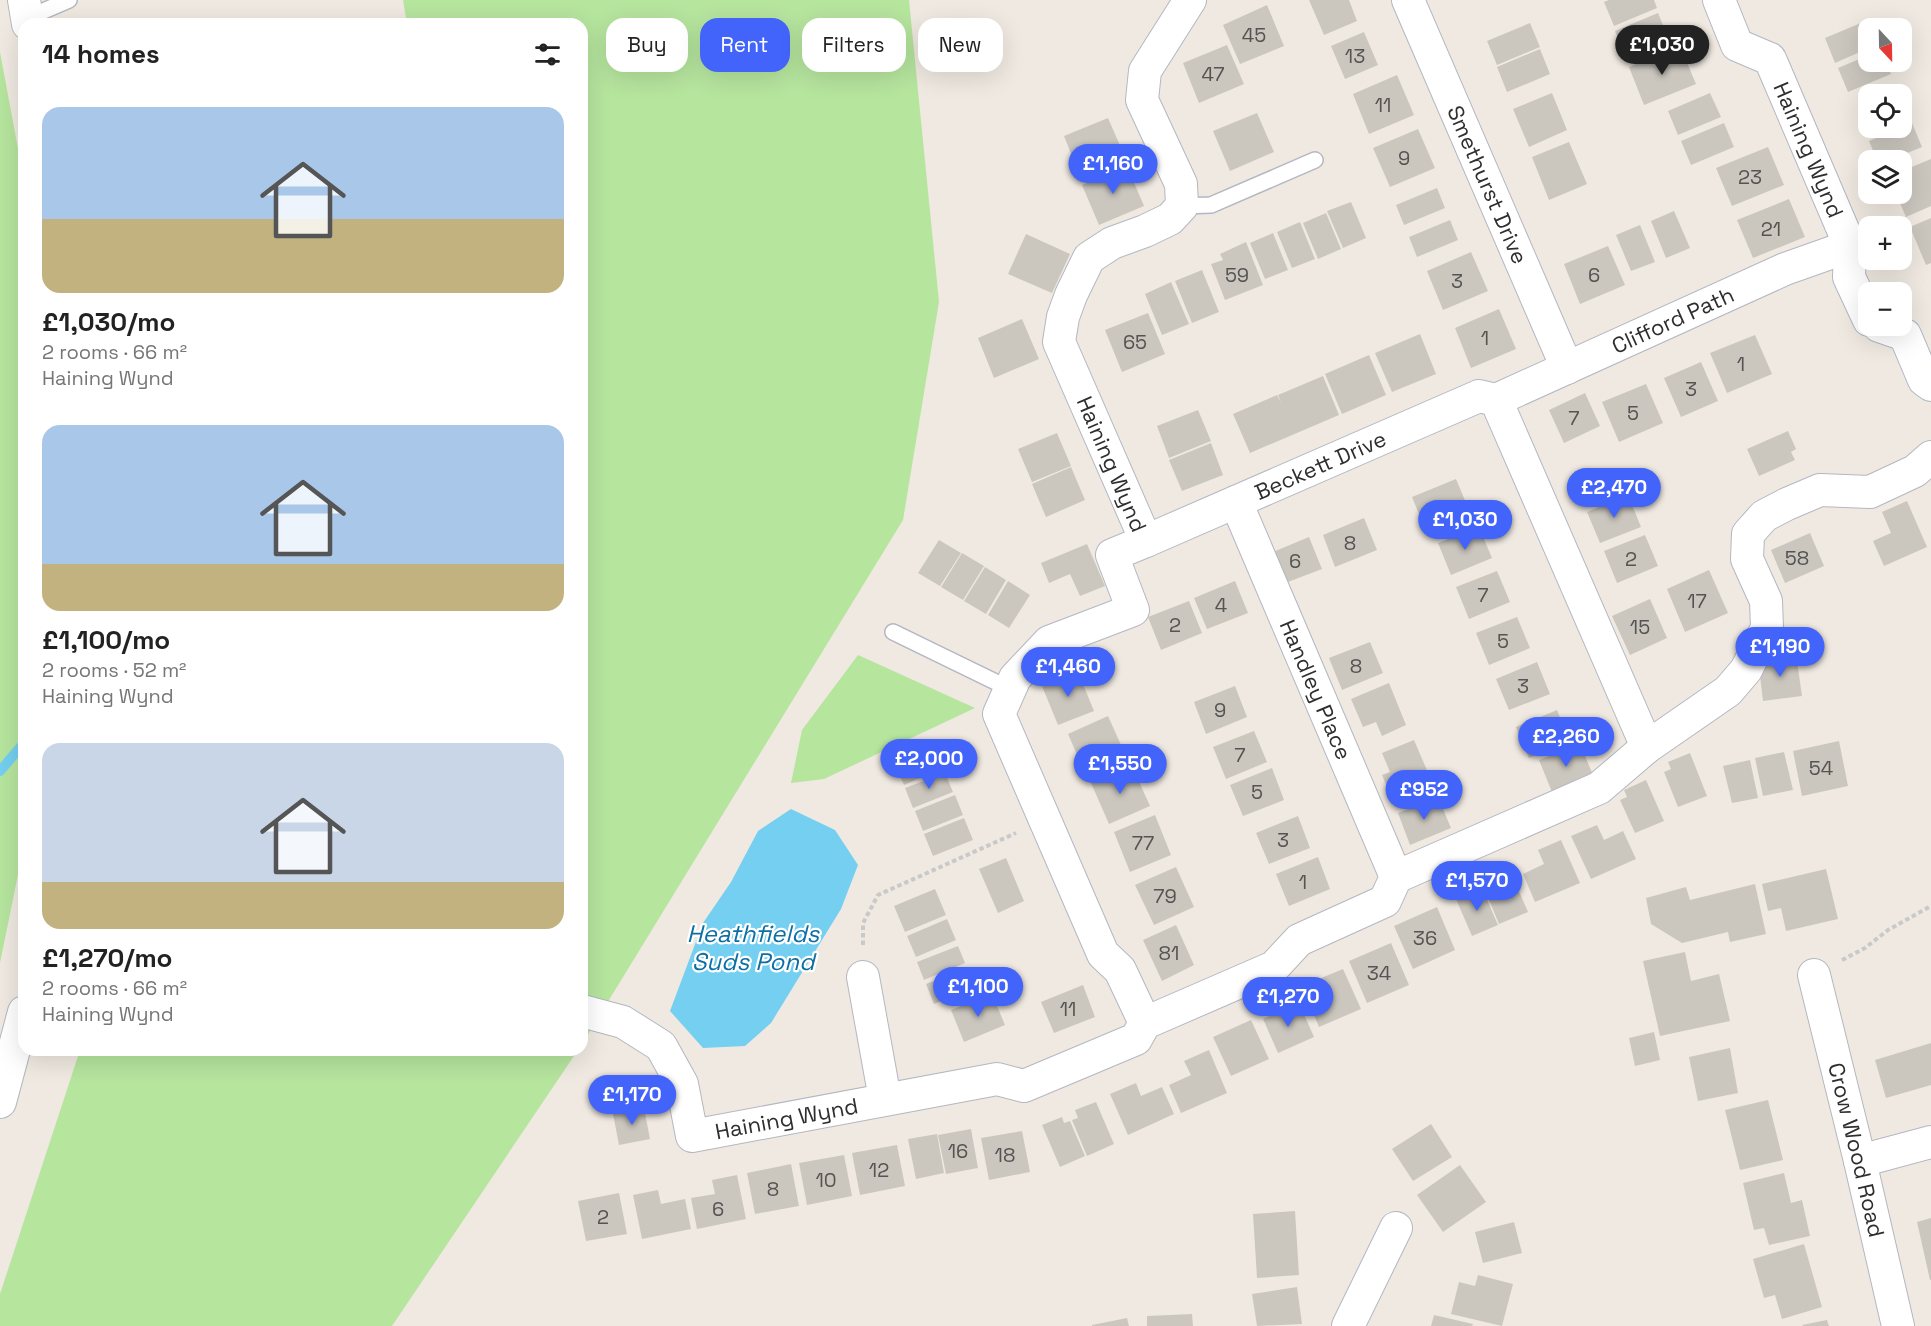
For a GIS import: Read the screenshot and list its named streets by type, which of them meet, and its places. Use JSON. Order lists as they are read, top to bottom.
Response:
{
  "streets": {
    "street": [
      "Haining Wynd",
      "Smethurst Drive",
      "Clifford Path",
      "Beckett Drive",
      "Handley Place",
      "Crow Wood Road"
    ]
  },
  "crossings": [
    ["Haining Wynd", "Clifford Path"],
    ["Haining Wynd", "Beckett Drive"],
    ["Haining Wynd", "Handley Place"],
    ["Smethurst Drive", "Clifford Path"],
    ["Clifford Path", "Beckett Drive"],
    ["Beckett Drive", "Handley Place"]
  ],
  "water": ["Heathfields Suds Pond"],
  "house_numbers": [
    "45",
    "13",
    "47",
    "11",
    "9",
    "23",
    "21",
    "59",
    "6",
    "3",
    "1",
    "65",
    "1",
    "3",
    "5",
    "7",
    "8",
    "58",
    "2",
    "6",
    "7",
    "17",
    "4",
    "2",
    "15",
    "5",
    "8",
    "3",
    "9",
    "7",
    "54",
    "5",
    "3",
    "77",
    "1",
    "79",
    "36",
    "81",
    "34",
    "11",
    "16",
    "18",
    "12",
    "10",
    "8",
    "6",
    "2"
  ],
  "north": "bottom",
  "page": {
    "map_buttons": ["+", "−"],
    "chip": [
      "Buy",
      "Rent",
      "Filters",
      "New"
    ],
    "heading": "14 homes",
    "price": [
      "£1,030",
      "£1,160",
      "£2,470",
      "£1,030",
      "£1,190",
      "£1,460",
      "£2,260",
      "£2,000",
      "£1,550",
      "£952",
      "£1,570",
      "£1,100",
      "£1,270",
      "£1,170"
    ],
    "list": [
      {
        "name": "£1,030/mo",
        "note": "2 rooms · 66 m² · Haining Wynd"
      },
      {
        "name": "£1,100/mo",
        "note": "2 rooms · 52 m² · Haining Wynd"
      },
      {
        "name": "£1,270/mo",
        "note": "2 rooms · 66 m² · Haining Wynd"
      }
    ]
  }
}
